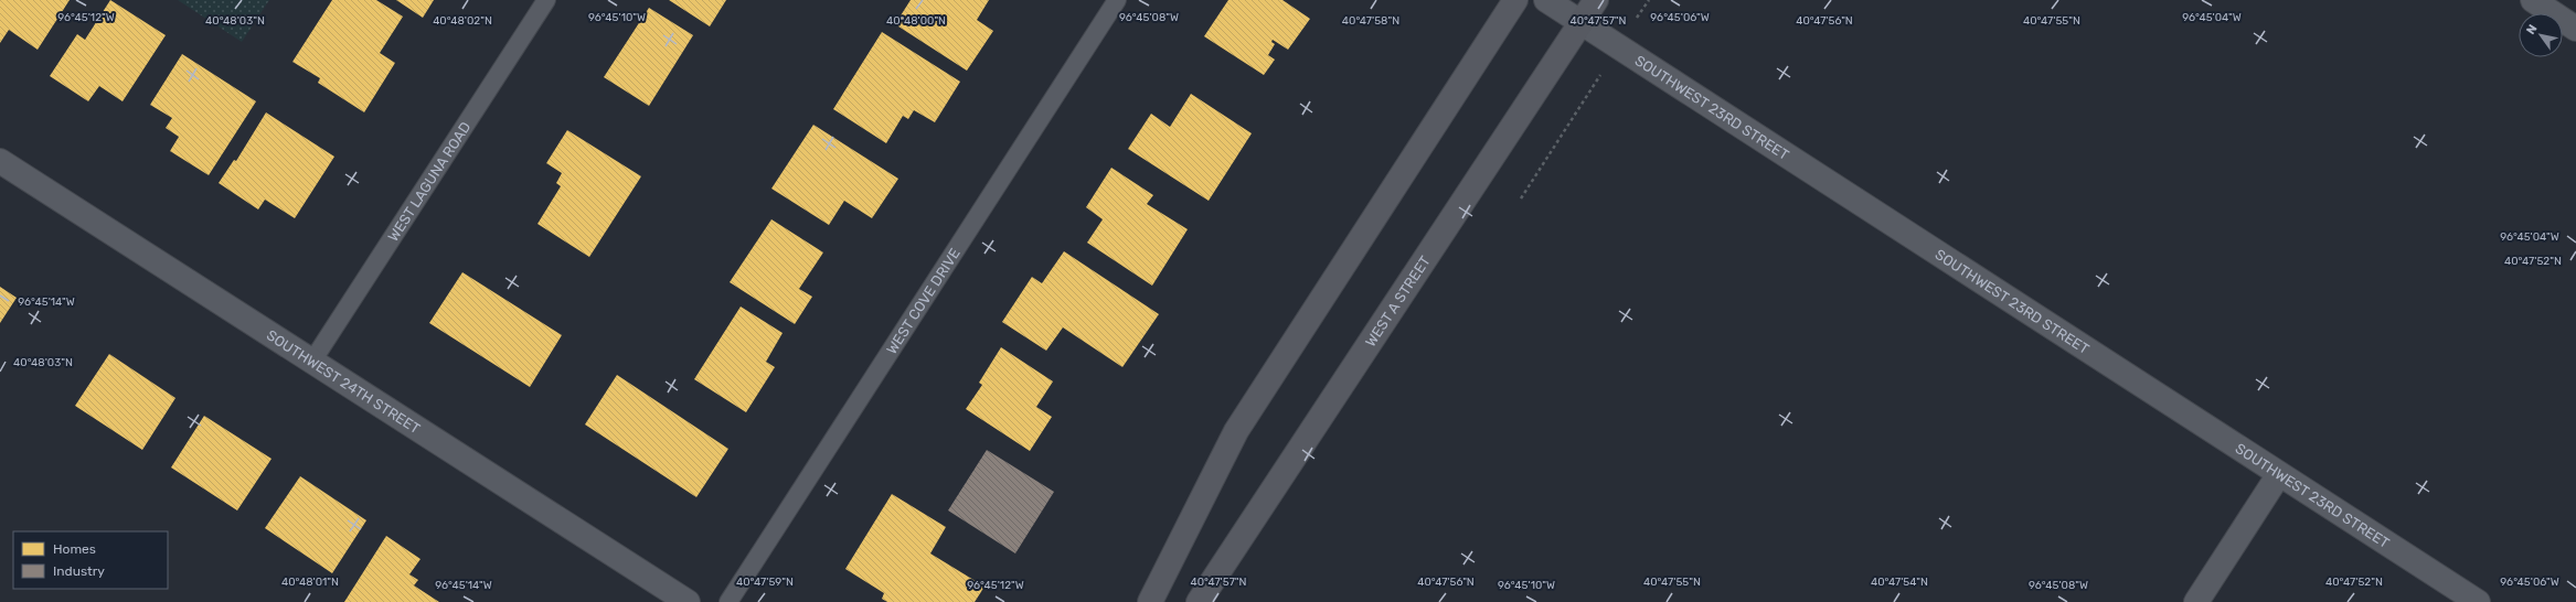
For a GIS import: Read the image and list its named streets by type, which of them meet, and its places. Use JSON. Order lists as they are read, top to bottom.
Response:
{
  "streets": {
    "main road": ["WEST A STREET"],
    "street": ["SOUTHWEST 23RD STREET", "SOUTHWEST 24TH STREET"],
    "lane": ["WEST LAGUNA ROAD", "WEST COVE DRIVE"]
  },
  "crossings": [
    ["SOUTHWEST 23RD STREET", "WEST A STREET"],
    ["WEST LAGUNA ROAD", "SOUTHWEST 24TH STREET"]
  ],
  "legend": ["Homes", "Industry"],
  "north": "top left",
  "coordinates": [
    "96°45'12\"W",
    "96°45'10\"W",
    "96°45'08\"W",
    "96°45'06\"W",
    "96°45'04\"W",
    "40°48'03\"N",
    "40°48'02\"N",
    "40°48'00\"N",
    "40°47'58\"N",
    "40°47'57\"N",
    "40°47'56\"N",
    "40°47'55\"N",
    "40°47'52\"N",
    "96°45'14\"W",
    "40°48'01\"N",
    "40°47'59\"N",
    "40°47'54\"N"
  ]
}
